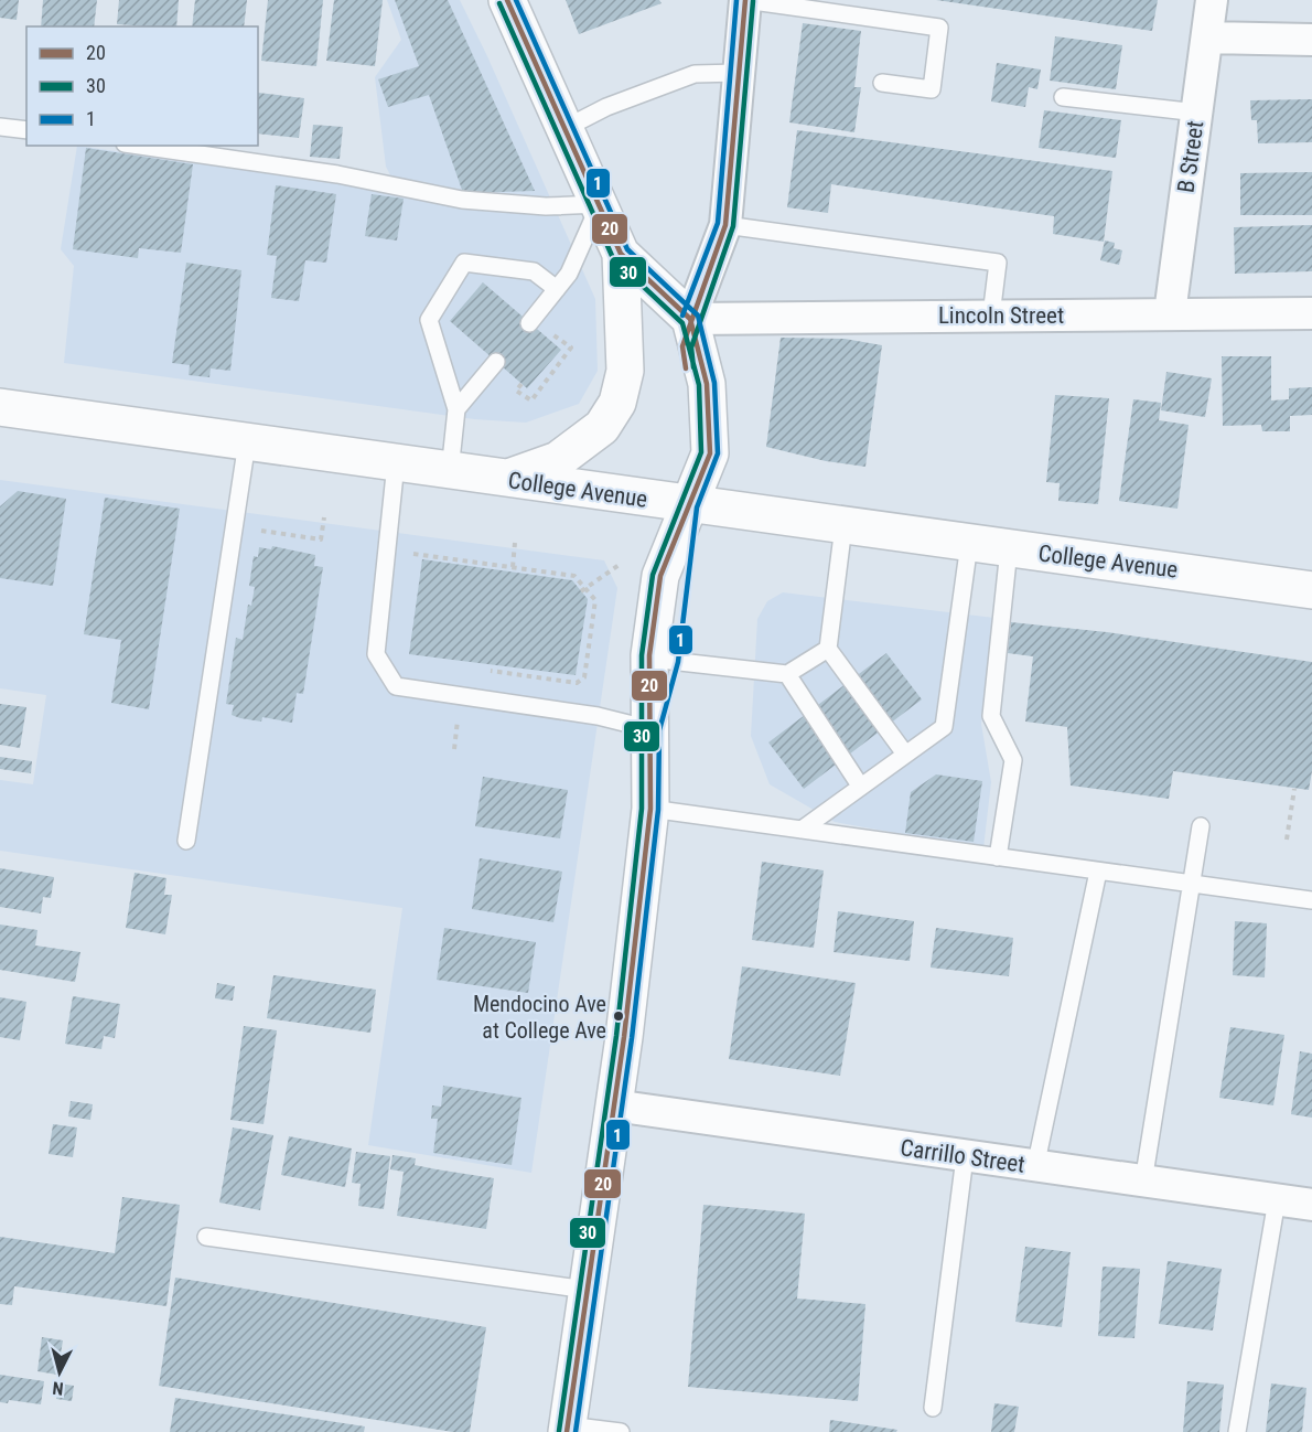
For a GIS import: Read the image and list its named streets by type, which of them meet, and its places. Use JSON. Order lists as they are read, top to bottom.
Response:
{
  "streets": {
    "main road": ["College Avenue"],
    "street": ["B Street", "Lincoln Street", "Carrillo Street"]
  },
  "crossings": [
    ["B Street", "Lincoln Street"]
  ],
  "places": ["Mendocino Ave at College Ave"],
  "lines": ["transit line 20", "transit line 1", "transit line 30"],
  "legend": ["20", "30", "1"],
  "north": "bottom"
}
